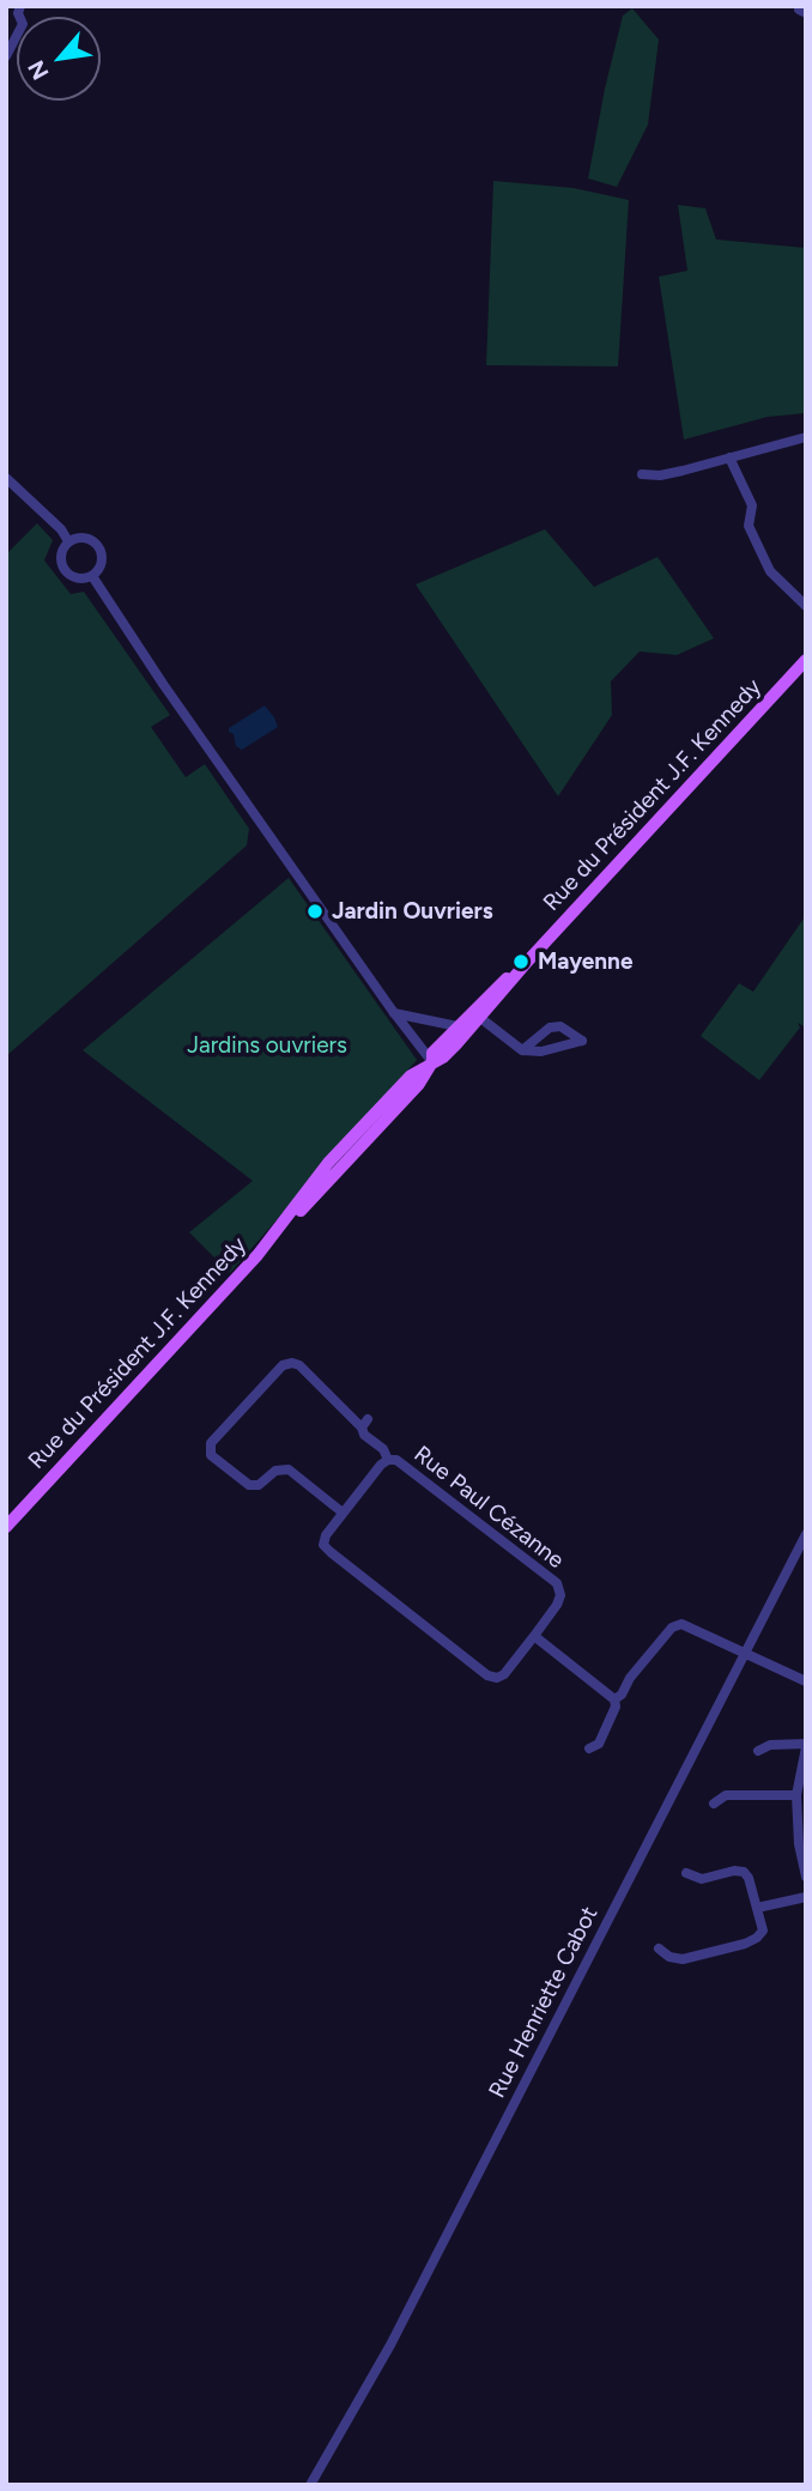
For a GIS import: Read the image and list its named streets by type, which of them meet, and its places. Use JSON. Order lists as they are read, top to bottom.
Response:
{
  "streets": {
    "main road": ["Rue du Président J.F. Kennedy"],
    "street": ["Rue Paul Cézanne", "Rue Henriette Cabot"]
  },
  "parks": ["Jardins ouvriers"],
  "places": ["Jardin Ouvriers", "Mayenne"],
  "north": "bottom left"
}
